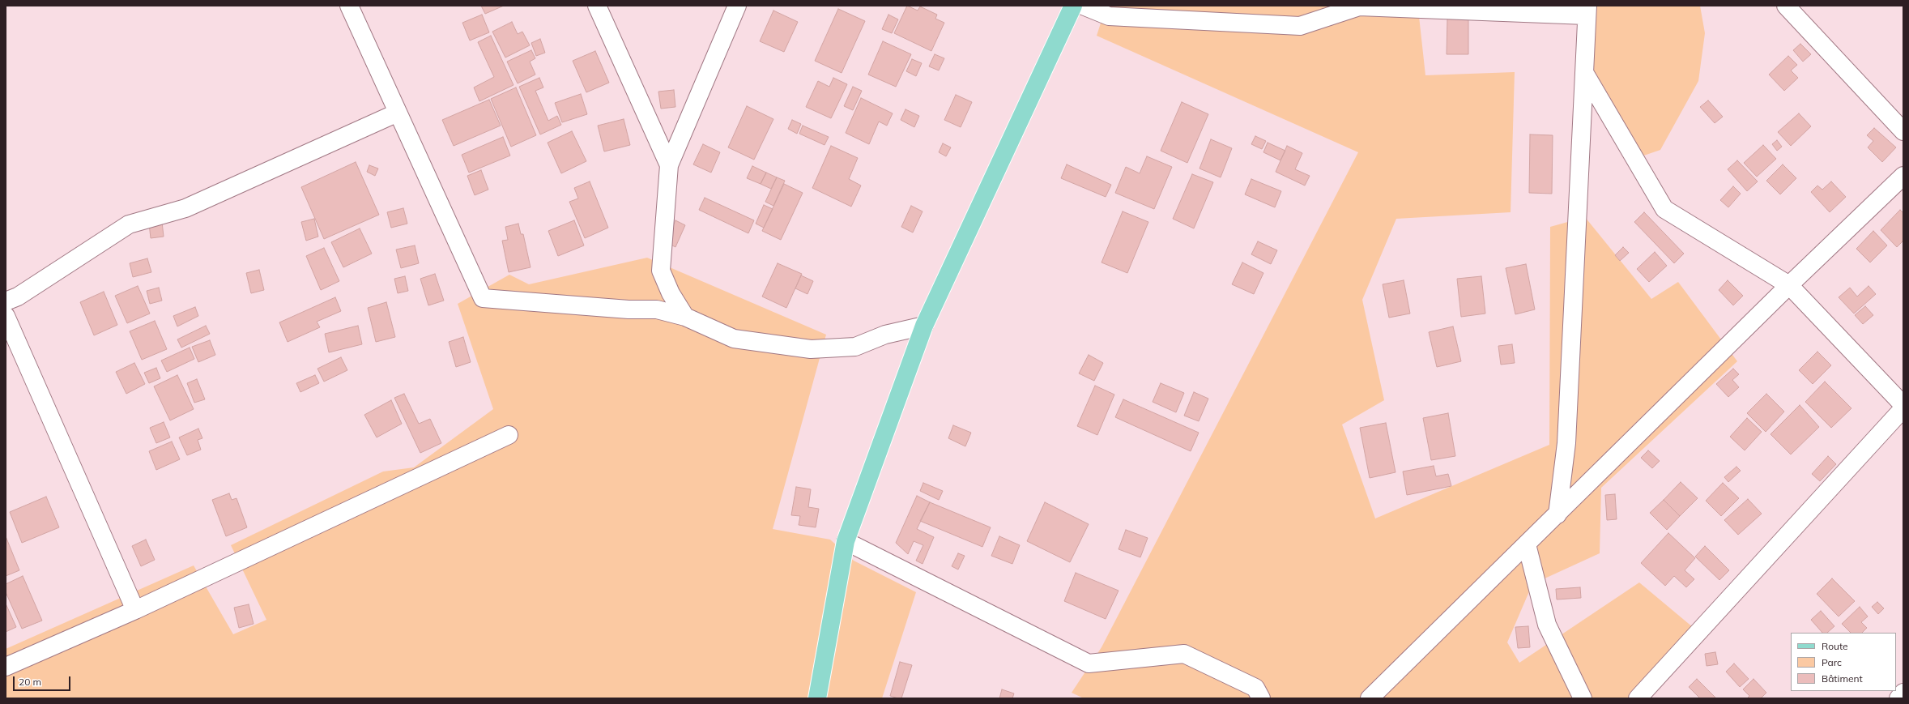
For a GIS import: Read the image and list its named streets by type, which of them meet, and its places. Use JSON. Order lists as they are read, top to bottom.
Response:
{
  "legend": ["Route", "Parc", "Bâtiment"],
  "scale_bar": "20 m"
}
